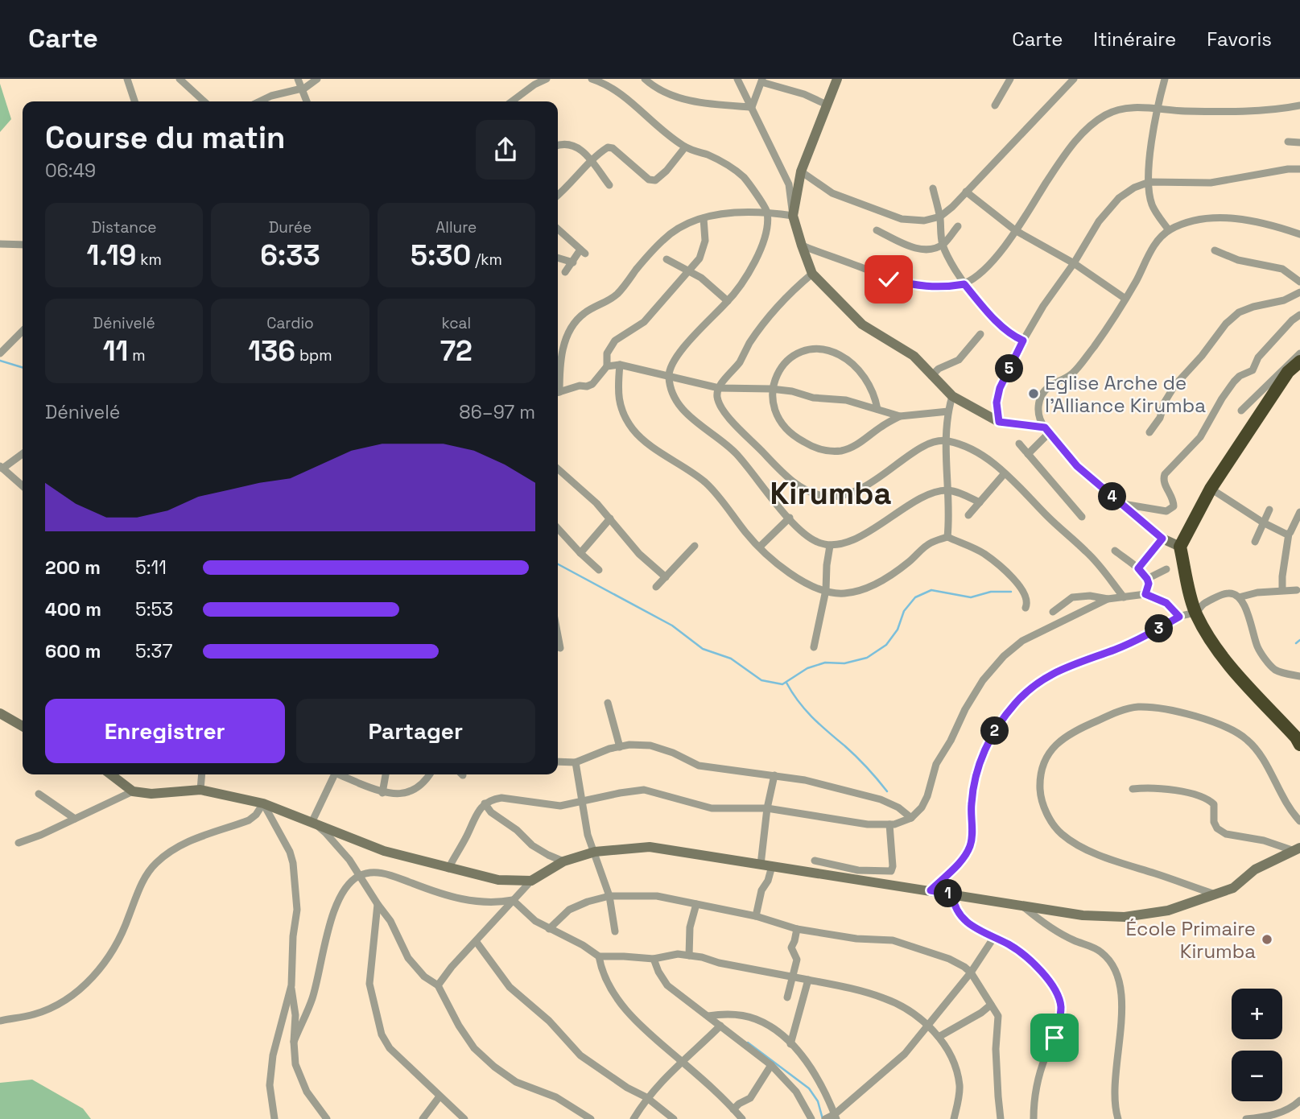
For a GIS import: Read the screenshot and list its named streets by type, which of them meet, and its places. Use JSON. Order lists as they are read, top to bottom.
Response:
{
  "districts": ["Kirumba"],
  "places": ["Eglise Arche de l'Alliance Kirumba", "École Primaire Kirumba"],
  "page": {
    "header": "Carte",
    "nav": ["Carte", "Itinéraire", "Favoris"],
    "heading": ["Course du matin", "06:49"],
    "stats": [
      ["Distance", "1.19 km"],
      ["Durée", "6:33"],
      ["Allure", "5:30 /km"],
      ["Dénivelé", "11 m"],
      ["Cardio", "136 bpm"],
      ["kcal", "72"]
    ],
    "pins": [
      "5",
      "4",
      "3",
      "2",
      "1"
    ],
    "chart": ["Dénivelé", "86–97 m"],
    "list": [
      {
        "name": "200 m",
        "note": "5:11"
      },
      {
        "name": "400 m",
        "note": "5:53"
      },
      {
        "name": "600 m",
        "note": "5:37"
      }
    ],
    "buttons": ["Enregistrer", "Partager"],
    "map_buttons": ["+", "−"]
  }
}
